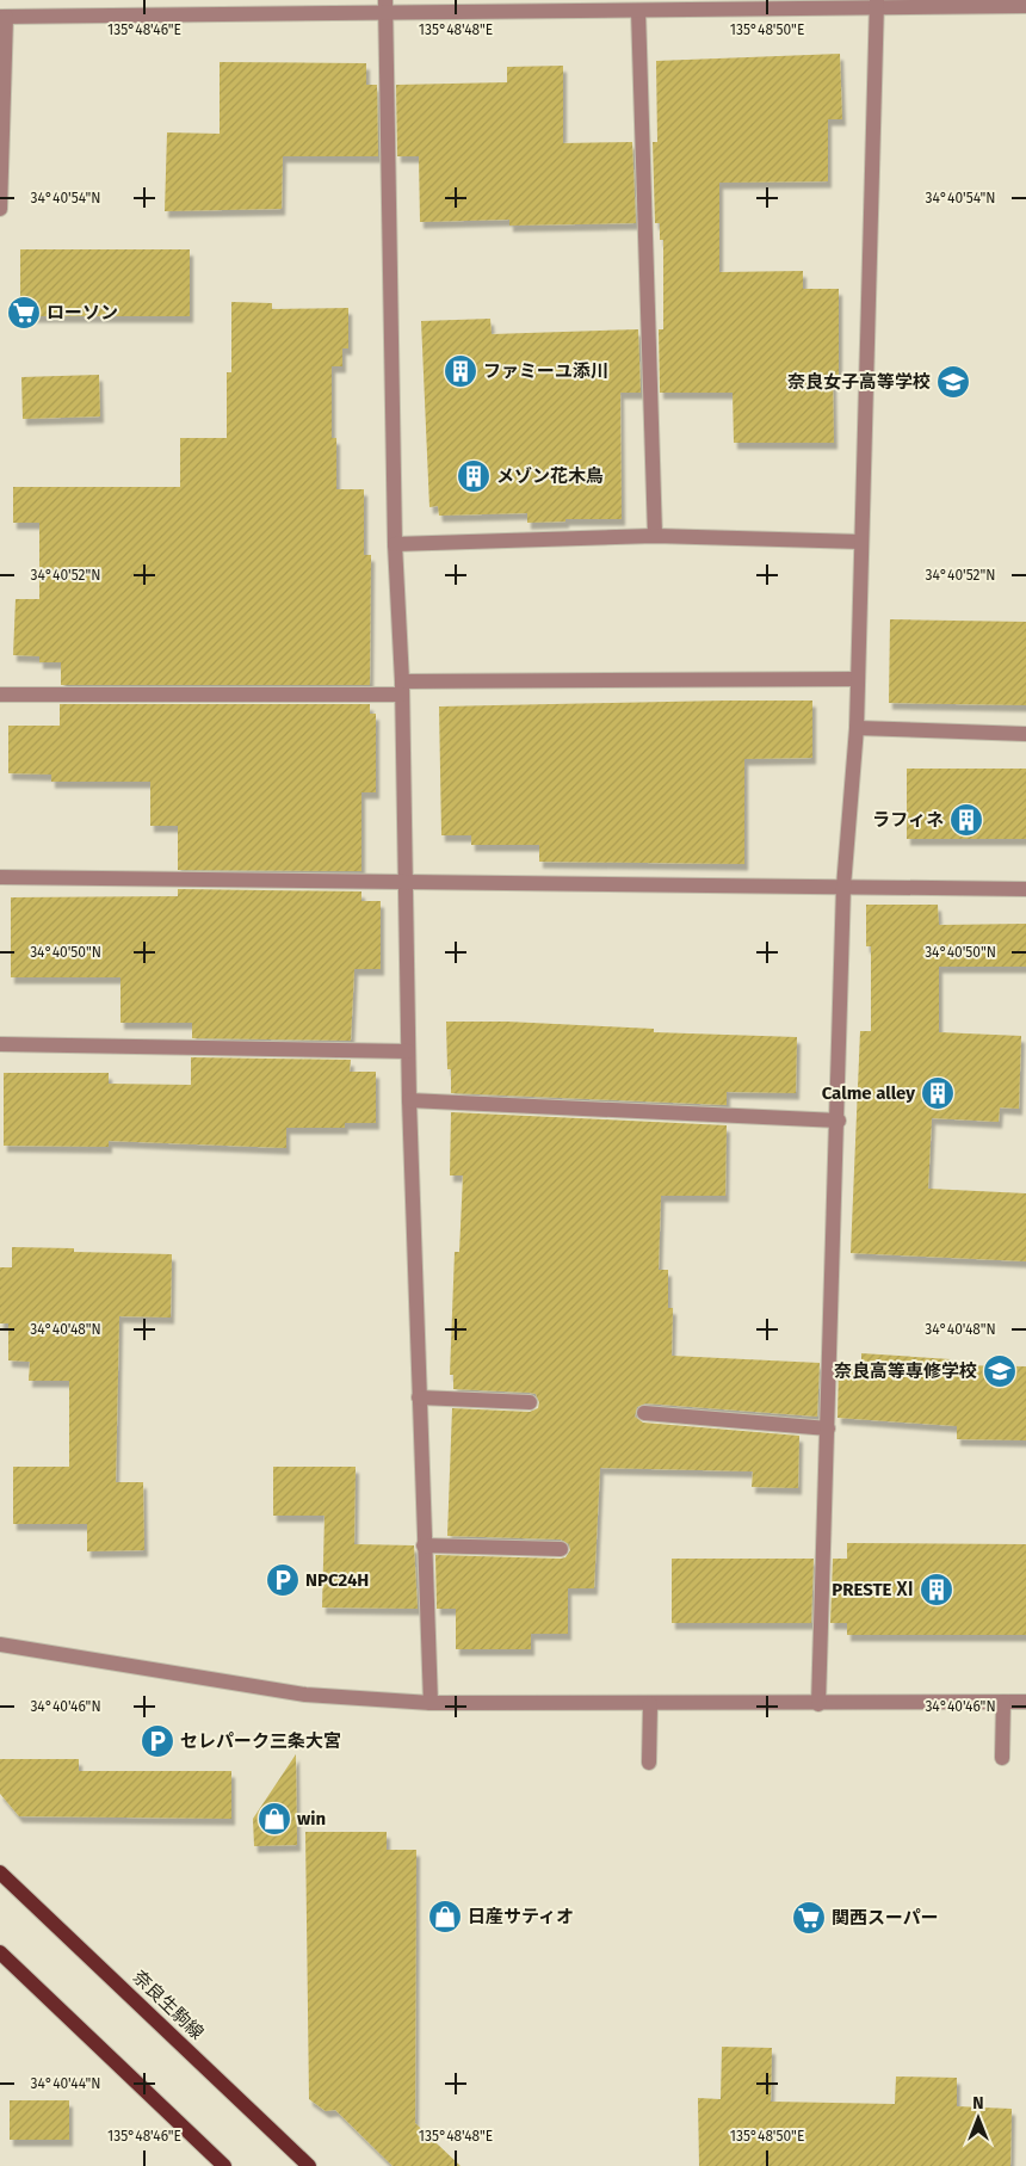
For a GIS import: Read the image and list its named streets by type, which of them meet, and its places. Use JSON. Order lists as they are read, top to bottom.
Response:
{
  "streets": {
    "main road": ["奈良生駒線"]
  },
  "places": {
    "supermarket": ["ローソン", "関西スーパー"],
    "building": [
      "ファミーユ添川",
      "メゾン花木鳥",
      "ラフィネ",
      "Calme alley",
      "PRESTE Ⅺ"
    ],
    "school or university": ["奈良女子高等学校", "奈良高等専修学校"],
    "parking": ["NPC24H", "セレパーク三条大宮"],
    "shop": ["win", "日産サティオ"]
  },
  "north": "top",
  "coordinates": [
    "135°48'46\"E",
    "135°48'48\"E",
    "135°48'50\"E",
    "34°40'54\"N",
    "34°40'52\"N",
    "34°40'50\"N",
    "34°40'48\"N",
    "34°40'46\"N",
    "34°40'44\"N"
  ]
}
